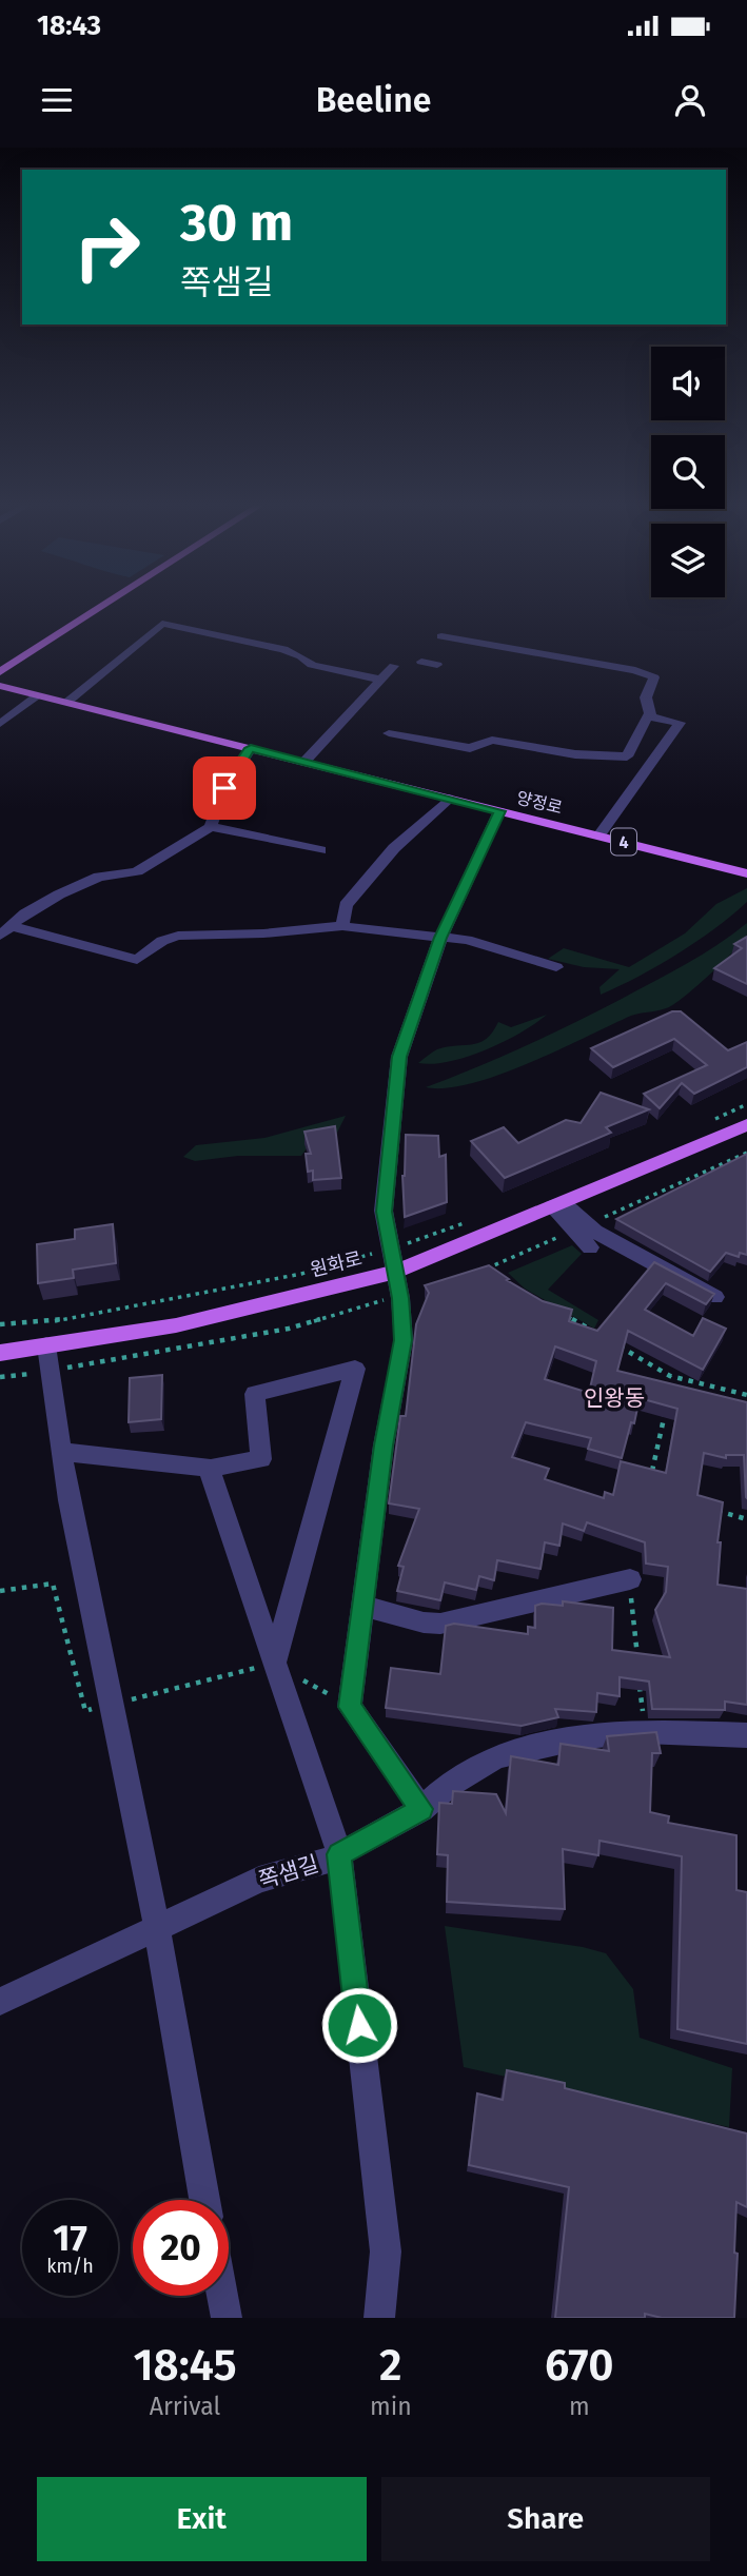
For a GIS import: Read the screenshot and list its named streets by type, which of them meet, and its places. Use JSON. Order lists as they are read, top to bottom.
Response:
{
  "streets": {
    "main road": ["양정로", "4", "원화로"],
    "street": ["쪽샘길"]
  },
  "districts": ["인왕동"],
  "page": {
    "status": "18:43",
    "header": "Beeline",
    "turn": ["30 m", "쪽샘길"],
    "speed": "17 km/h",
    "limit": "20",
    "eta": [
      "18:45",
      "Arrival",
      "2",
      "min",
      "670",
      "m"
    ],
    "buttons": ["Exit", "Share"]
  }
}
